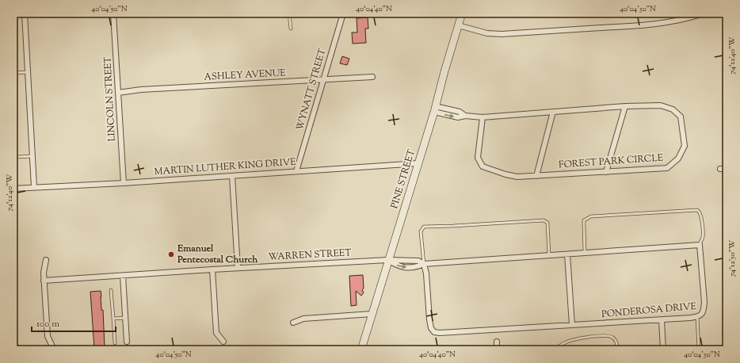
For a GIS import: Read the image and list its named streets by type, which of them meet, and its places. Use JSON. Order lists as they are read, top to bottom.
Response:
{
  "streets": {
    "street": [
      "ASHLEY AVENUE",
      "WYNATT STREET",
      "LINCOLN STREET",
      "FOREST PARK CIRCLE",
      "MARTIN LUTHER KING DRIVE",
      "PINE STREET",
      "WARREN STREET",
      "PONDEROSA DRIVE"
    ]
  },
  "crossings": [
    ["ASHLEY AVENUE", "WYNATT STREET"],
    ["ASHLEY AVENUE", "LINCOLN STREET"],
    ["WYNATT STREET", "MARTIN LUTHER KING DRIVE"],
    ["LINCOLN STREET", "MARTIN LUTHER KING DRIVE"],
    ["FOREST PARK CIRCLE", "PINE STREET"],
    ["MARTIN LUTHER KING DRIVE", "PINE STREET"],
    ["PINE STREET", "WARREN STREET"]
  ],
  "places": ["Emanuel Pentecostal Church"],
  "scale_bar": "100 m",
  "coordinates": [
    "40°04'50\"N",
    "40°04'40\"N",
    "40°04'30\"N",
    "74°12'40\"W",
    "74°12'50\"W"
  ]
}
